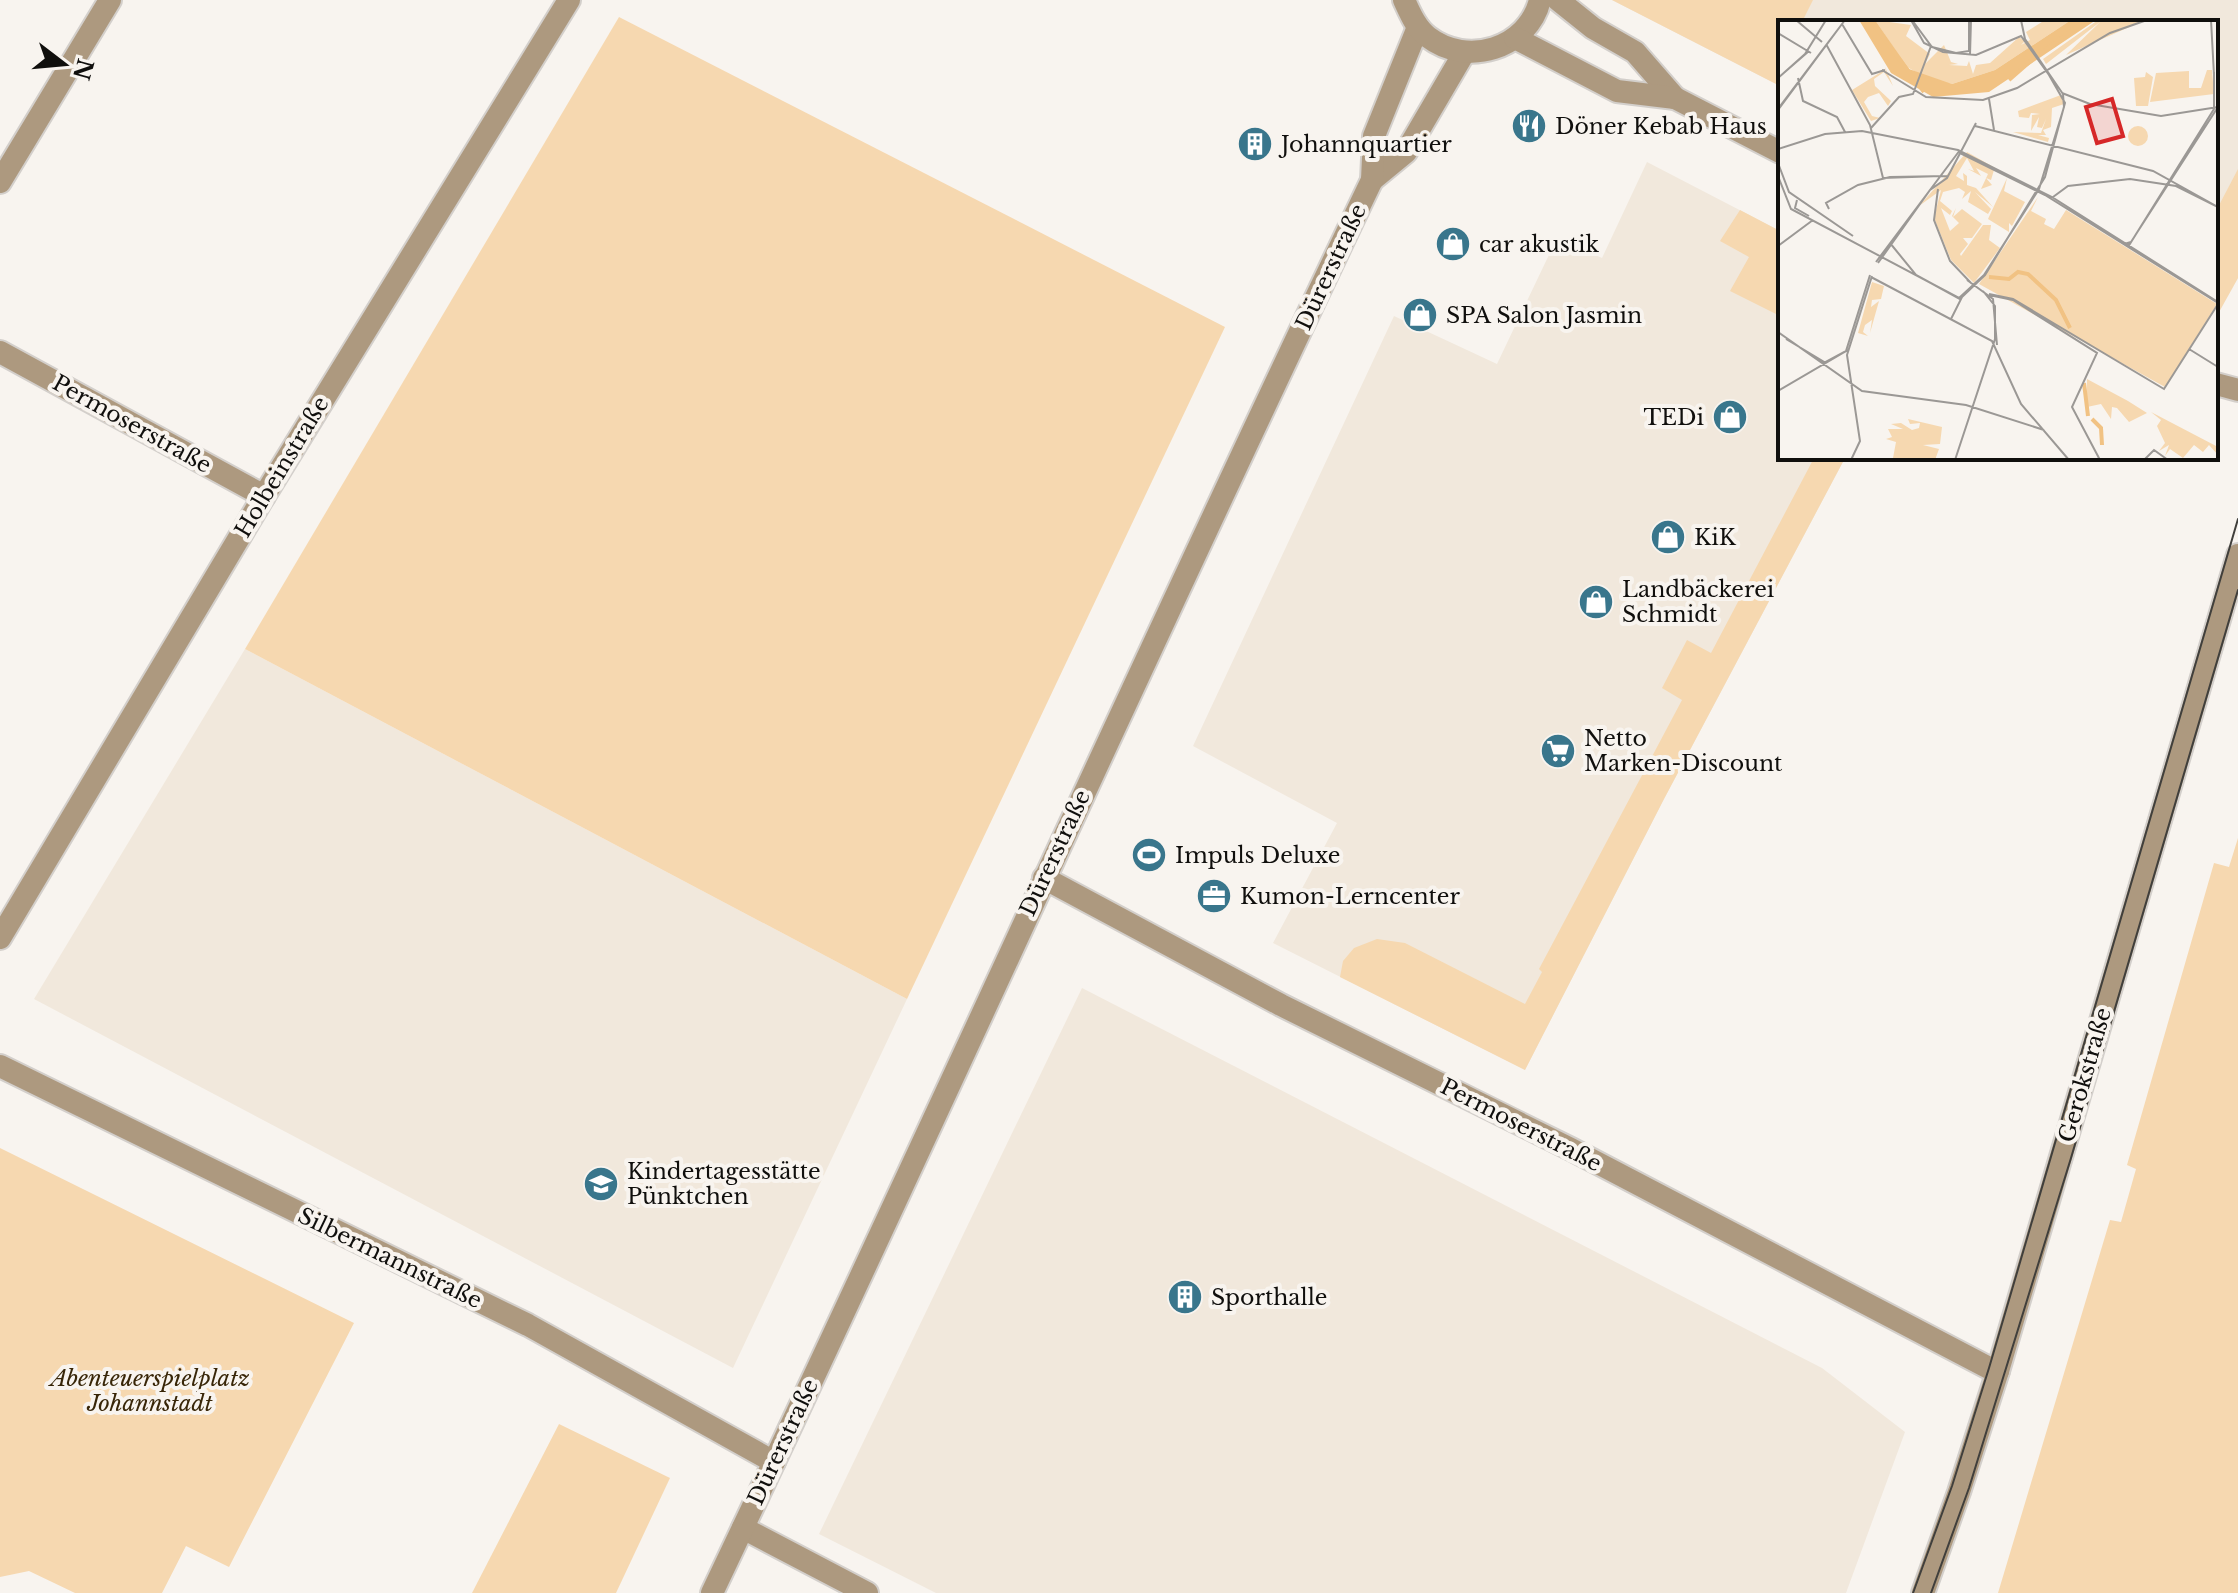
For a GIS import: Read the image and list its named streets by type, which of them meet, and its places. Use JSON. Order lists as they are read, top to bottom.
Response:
{
  "streets": {
    "street": [
      "Dürerstraße",
      "Permoserstraße",
      "Holbeinstraße",
      "Gerokstraße",
      "Silbermannstraße"
    ]
  },
  "crossings": [
    ["Dürerstraße", "Permoserstraße"],
    ["Dürerstraße", "Silbermannstraße"],
    ["Permoserstraße", "Holbeinstraße"],
    ["Permoserstraße", "Gerokstraße"]
  ],
  "parks": ["Abenteuerspielplatz Johannstadt"],
  "places": {
    "restaurant": ["Döner Kebab Haus"],
    "building": ["Johannquartier", "Sporthalle"],
    "shop": [
      "car akustik",
      "SPA Salon Jasmin",
      "TEDi",
      "KiK",
      "Landbäckerei Schmidt"
    ],
    "supermarket": ["Netto Marken-Discount"],
    "sports": ["Impuls Deluxe"],
    "office": ["Kumon-Lerncenter"],
    "school or university": ["Kindertagesstätte Pünktchen"]
  },
  "north": "right"
}
